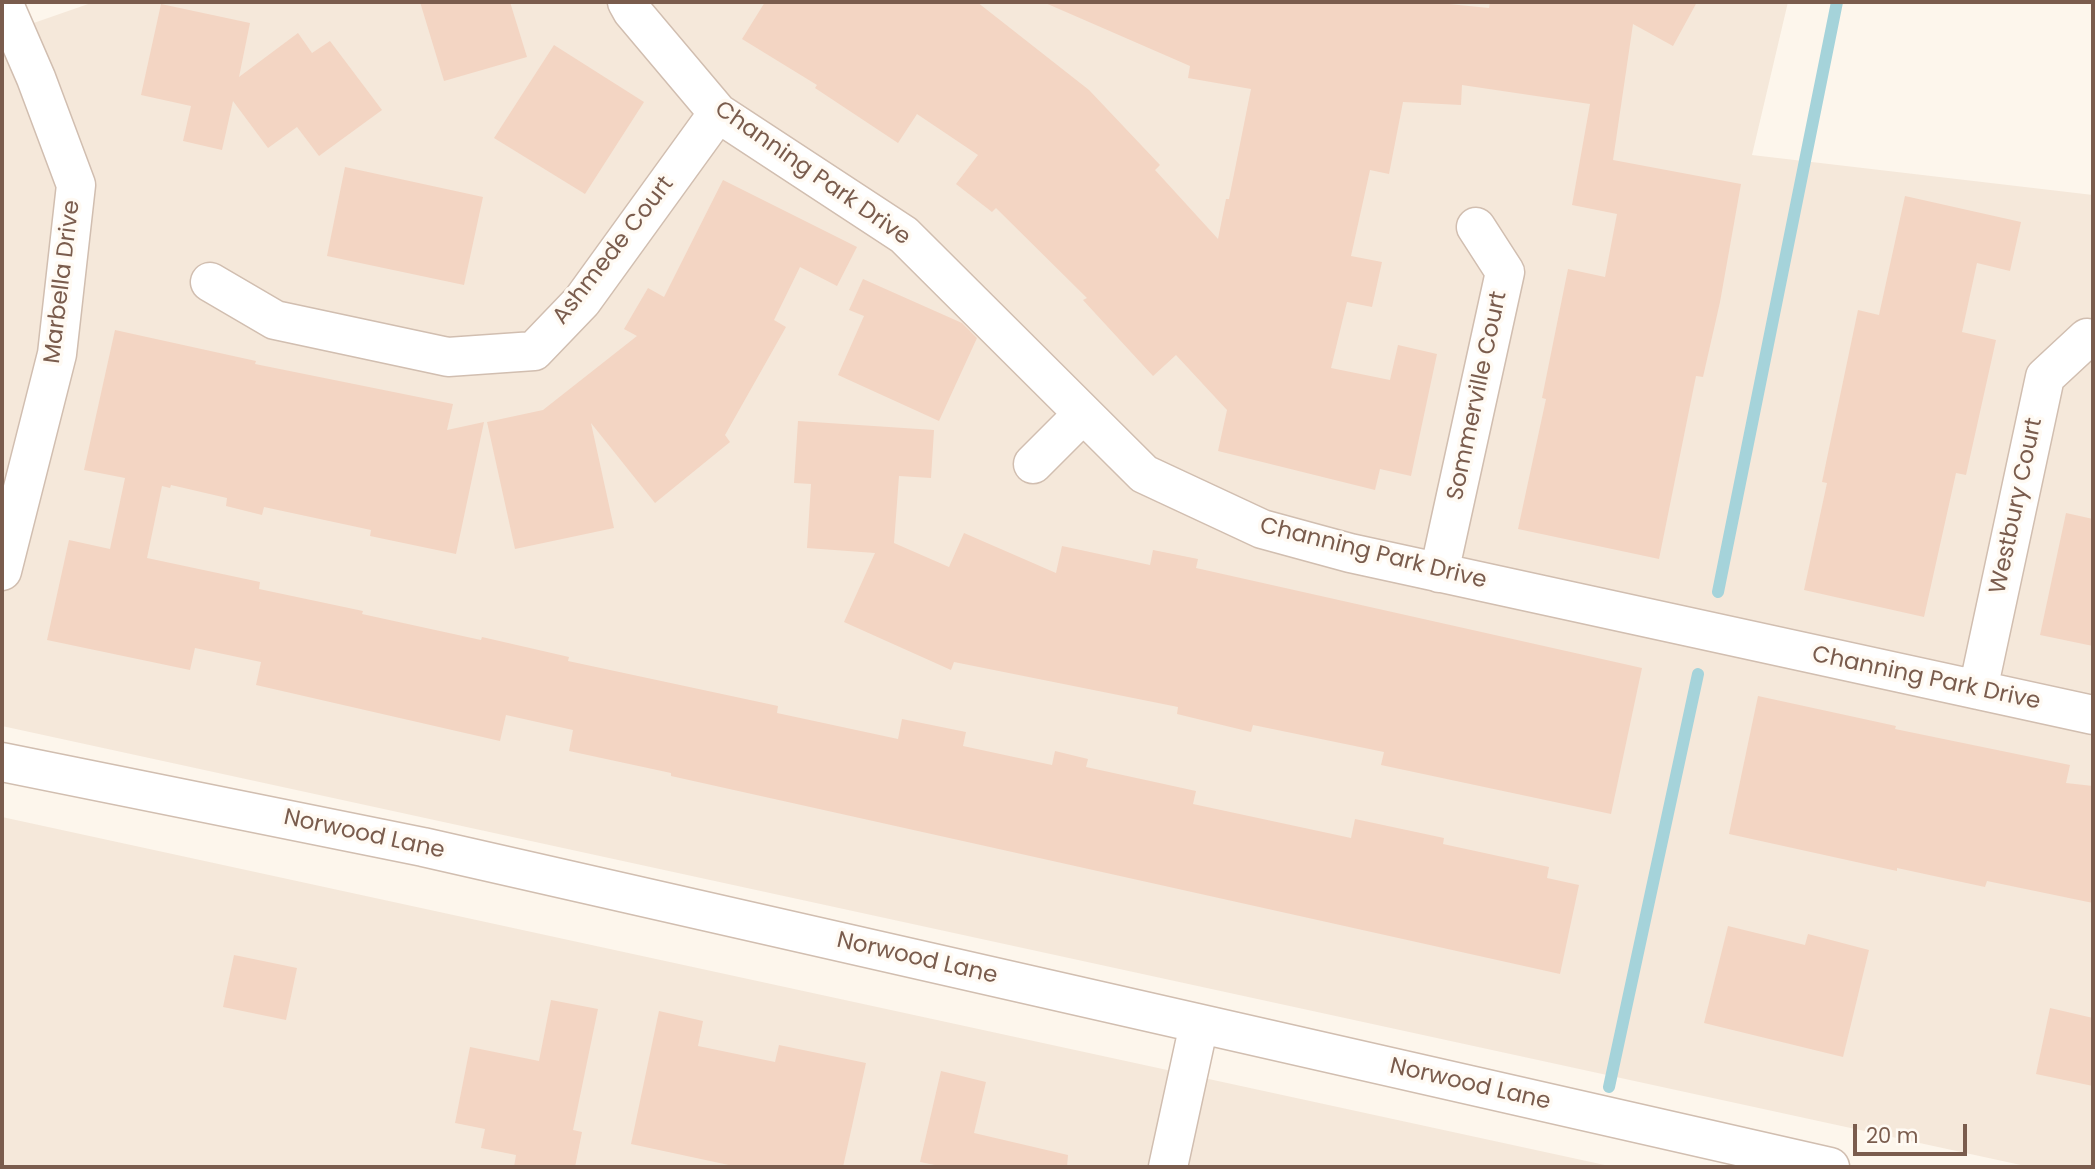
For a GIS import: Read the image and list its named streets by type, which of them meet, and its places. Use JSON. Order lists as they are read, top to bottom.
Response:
{
  "streets": {
    "street": [
      "Channing Park Drive",
      "Ashmede Court",
      "Marbella Drive",
      "Sommerville Court",
      "Westbury Court",
      "Norwood Lane"
    ]
  },
  "crossings": [
    ["Channing Park Drive", "Ashmede Court"],
    ["Channing Park Drive", "Sommerville Court"],
    ["Channing Park Drive", "Westbury Court"]
  ],
  "scale_bar": "20 m"
}
